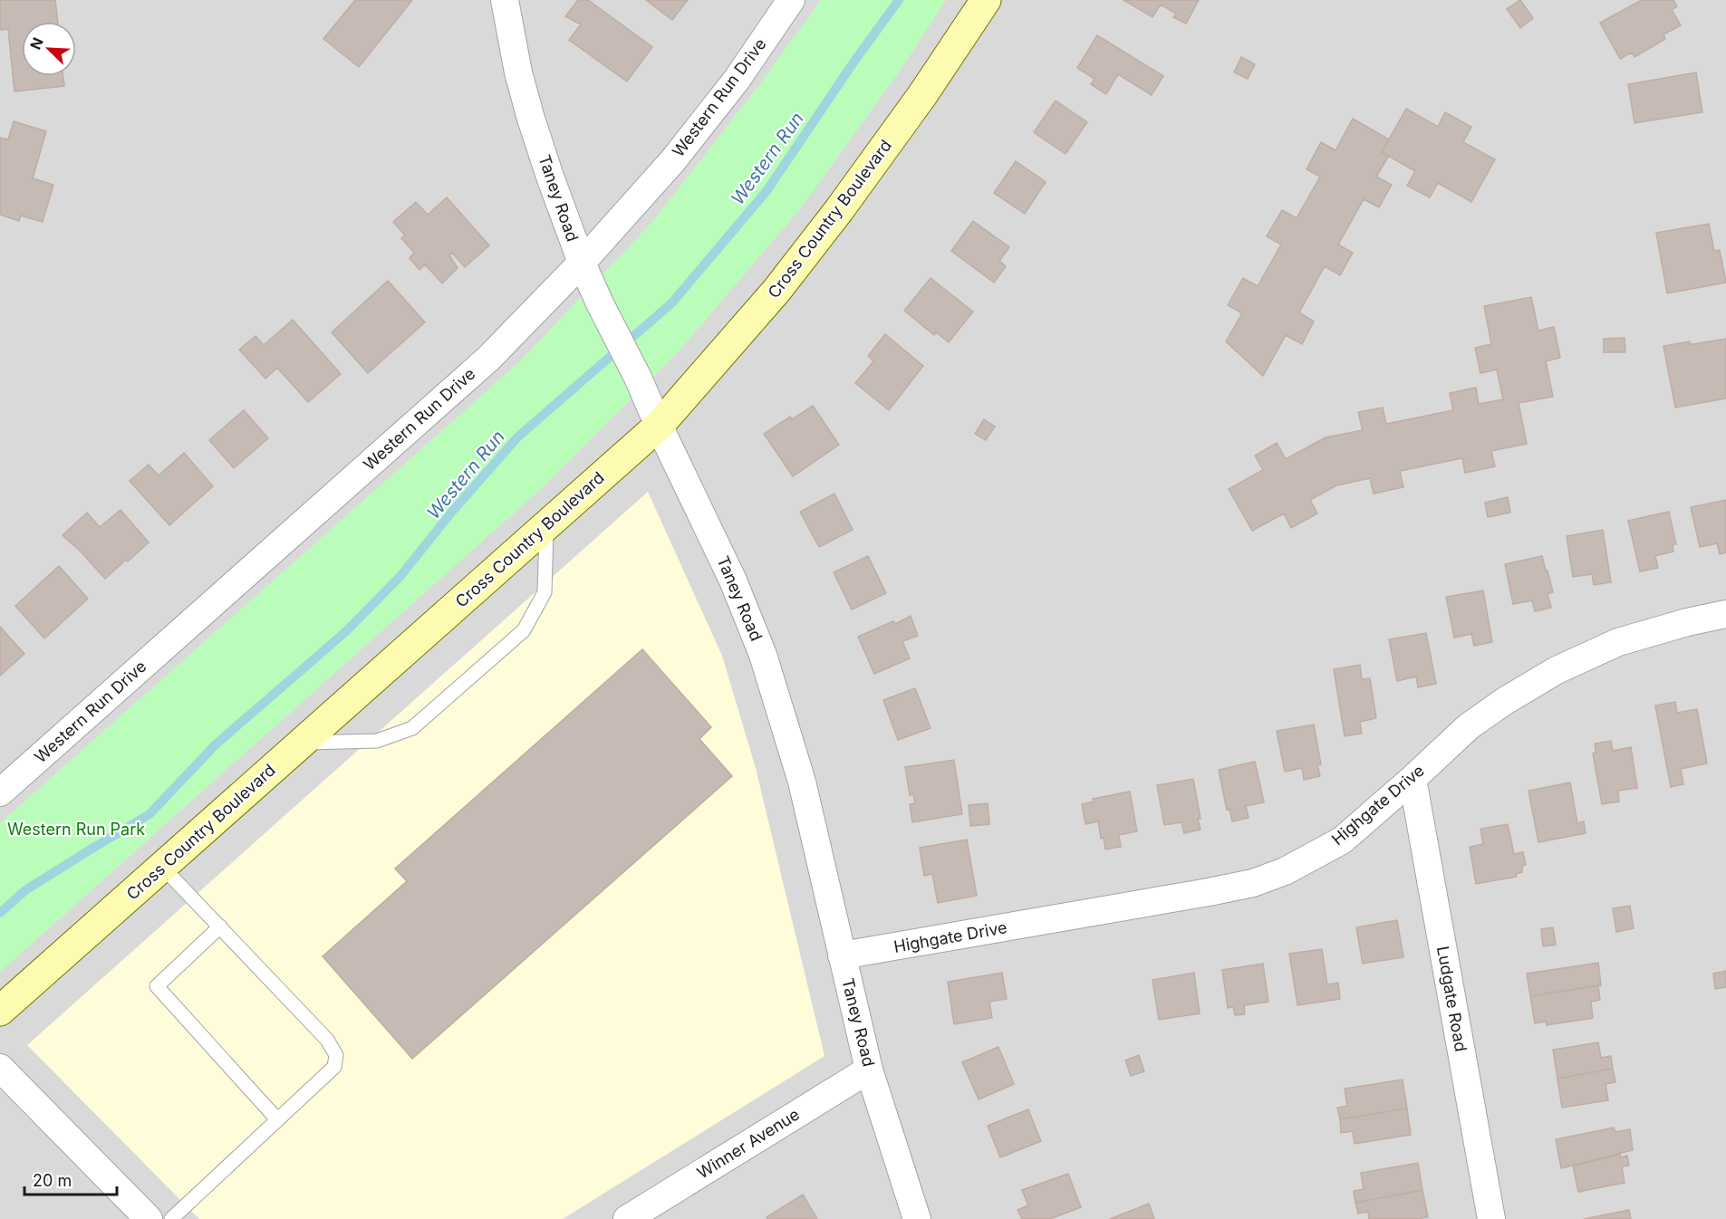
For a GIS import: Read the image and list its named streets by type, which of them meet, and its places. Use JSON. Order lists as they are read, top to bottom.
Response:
{
  "streets": {
    "main road": ["Cross Country Boulevard"],
    "street": [
      "Western Run Drive",
      "Taney Road",
      "Highgate Drive",
      "Ludgate Road",
      "Winner Avenue"
    ]
  },
  "crossings": [
    ["Western Run Drive", "Taney Road"],
    ["Taney Road", "Cross Country Boulevard"],
    ["Taney Road", "Highgate Drive"],
    ["Taney Road", "Winner Avenue"],
    ["Highgate Drive", "Ludgate Road"]
  ],
  "water": ["Western Run"],
  "parks": ["Western Run Park"],
  "scale_bar": "20 m",
  "north": "top left"
}
